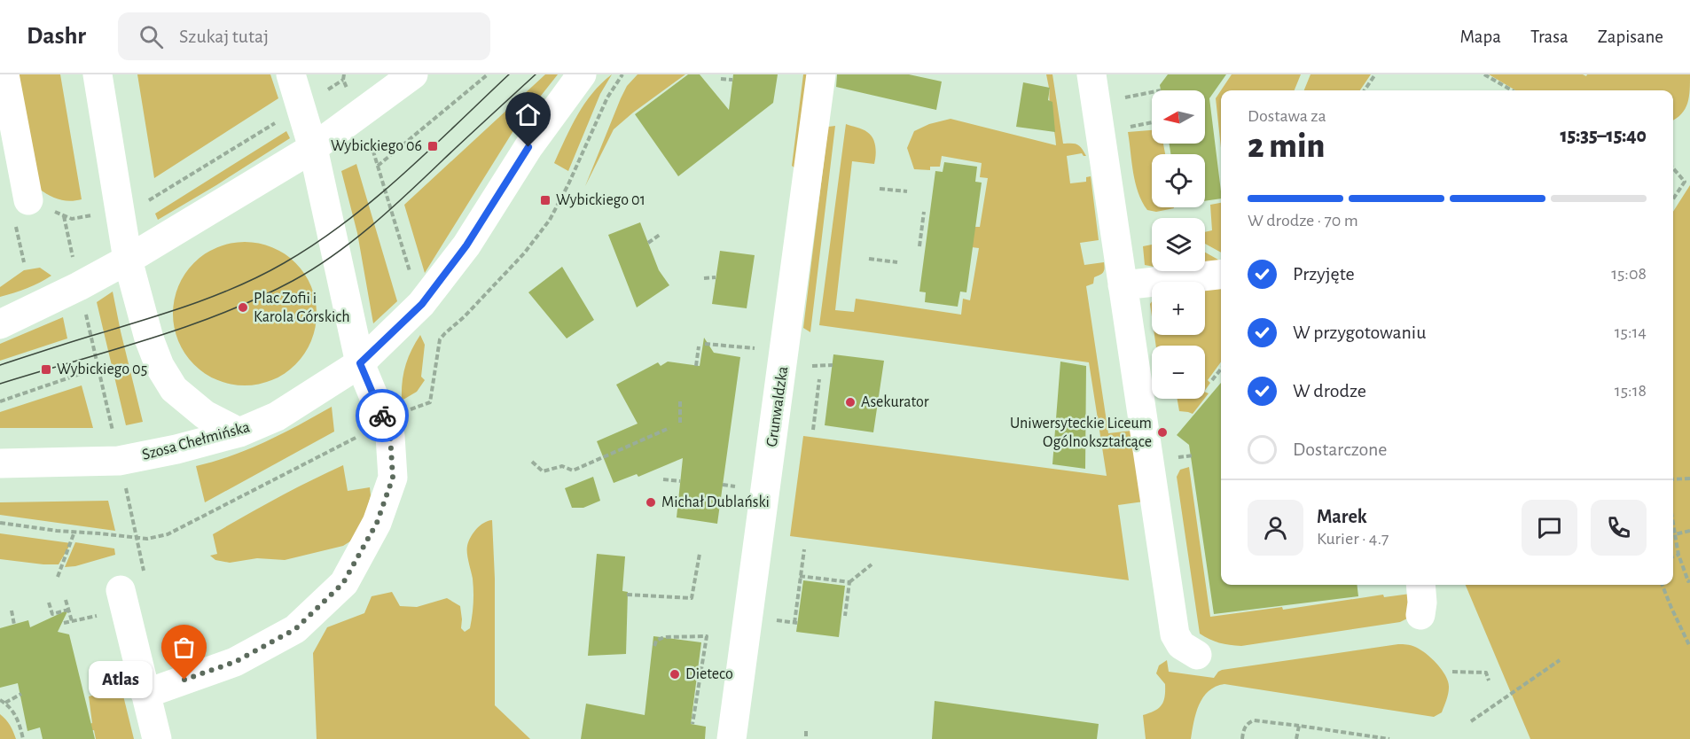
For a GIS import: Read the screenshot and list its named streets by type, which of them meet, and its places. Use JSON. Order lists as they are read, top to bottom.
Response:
{
  "streets": {
    "street": ["Grunwaldzka", "Szosa Chełmińska"]
  },
  "places": {
    "transit": ["Wybickiego 06", "Wybickiego 01", "Wybickiego 05"],
    "other": [
      "Plac Zofii i Karola Górskich",
      "Asekurator",
      "Uniwersyteckie Liceum Ogólnokształcące",
      "Michał Dublański",
      "Dieteco",
      "Atlas"
    ]
  },
  "north": "left",
  "page": {
    "header": "Dashr",
    "search": "Szukaj tutaj",
    "nav": ["Mapa", "Trasa", "Zapisane"],
    "map_buttons": ["+", "−"],
    "heading": ["2 min", "Dostawa za", "15:35–15:40"],
    "panel": ["Marek", "Kurier · 4.7"],
    "bar": "W drodze · 70 m",
    "list": [
      ["Przyjęte", "15:08"],
      ["W przygotowaniu", "15:14"],
      ["W drodze", "15:18"],
      "Dostarczone"
    ],
    "bubble": "Atlas"
  }
}
